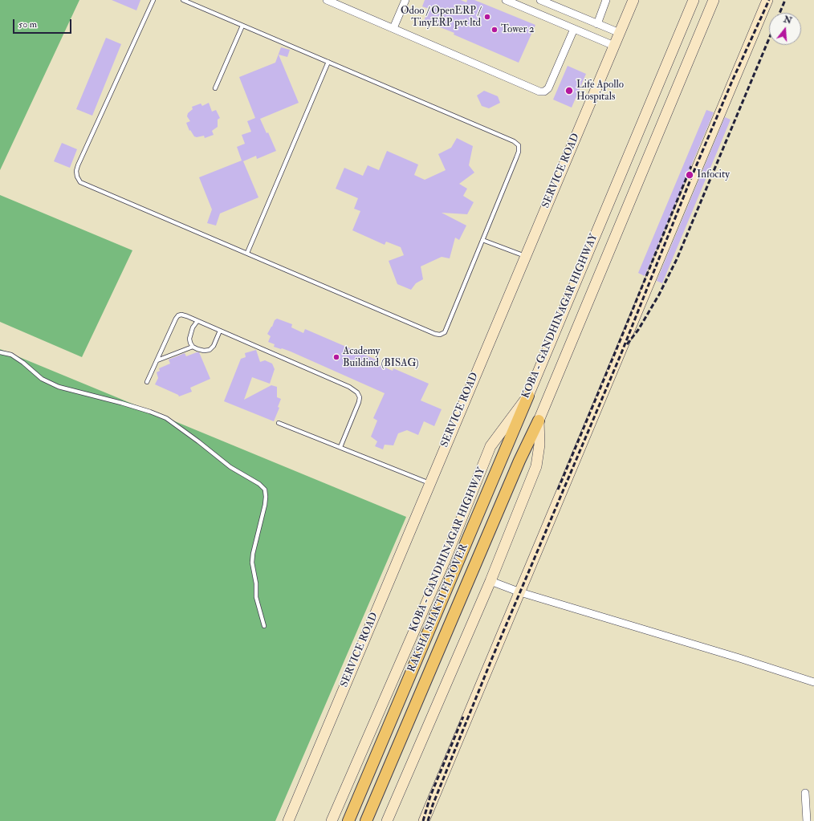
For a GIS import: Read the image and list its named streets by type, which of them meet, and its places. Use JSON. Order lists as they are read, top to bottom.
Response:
{
  "streets": {
    "main road": ["SERVICE ROAD", "KOBA - GANDHINAGAR HIGHWAY", "RAKSHA SHAKTI FLYOVER"]
  },
  "crossings": [
    ["KOBA - GANDHINAGAR HIGHWAY", "RAKSHA SHAKTI FLYOVER"]
  ],
  "places": [
    "Odoo / OpenERP / TinyERP pvt ltd",
    "Tower 2",
    "Life Apollo Hospitals",
    "Infocity",
    "Academy Buildind (BISAG)"
  ],
  "scale_bar": "50 m",
  "north": "top"
}
